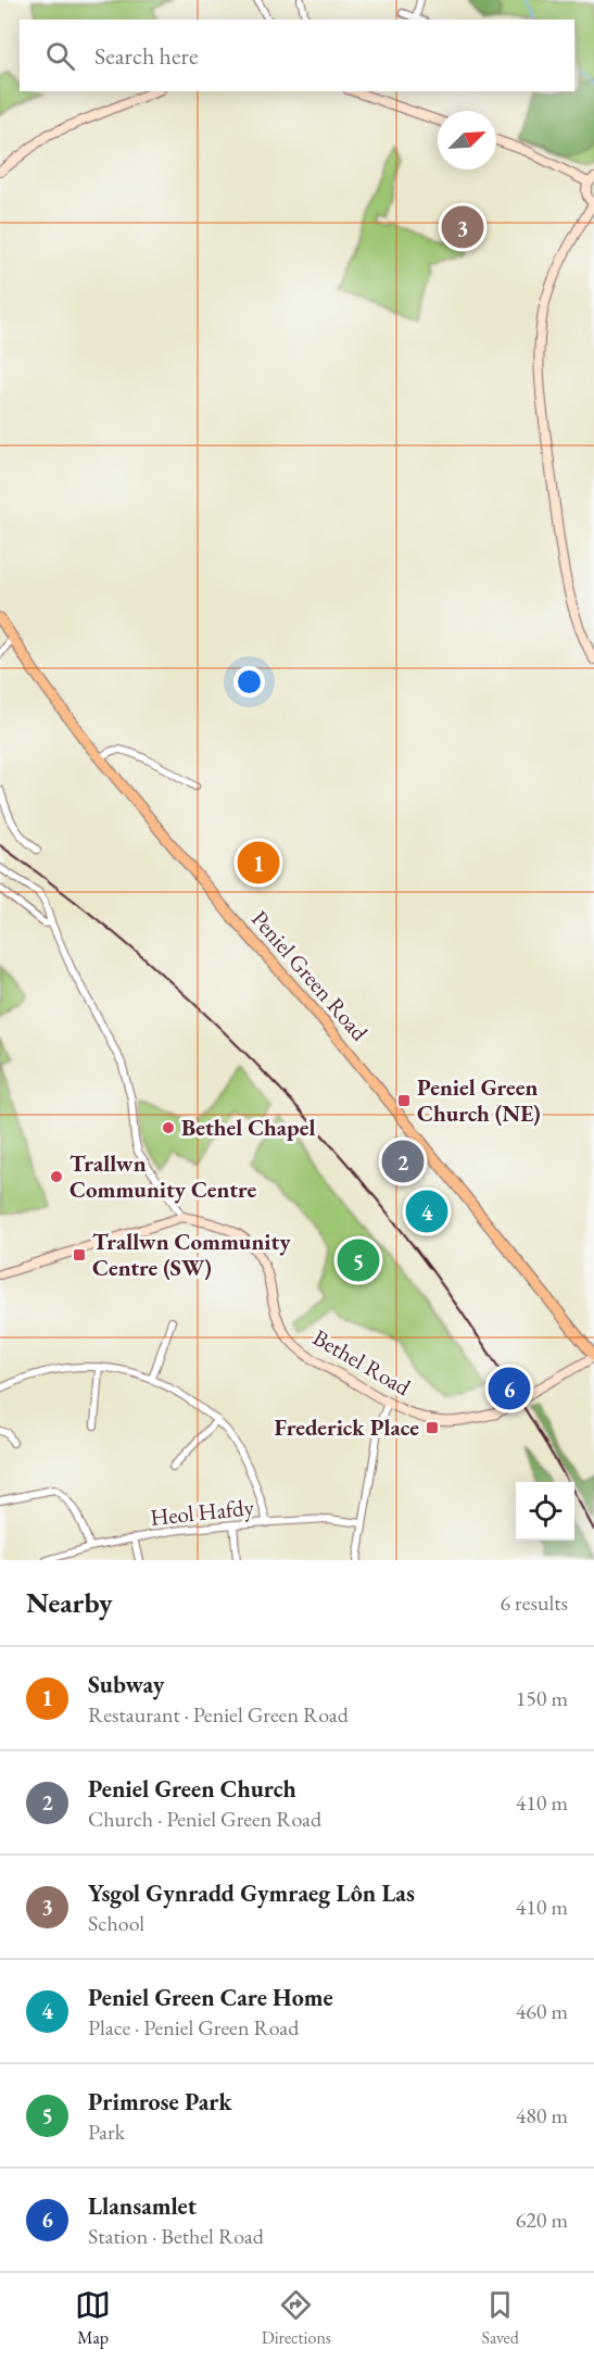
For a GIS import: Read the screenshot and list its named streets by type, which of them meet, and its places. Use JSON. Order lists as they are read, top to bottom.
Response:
{
  "streets": {
    "main road": ["Peniel Green Road"],
    "street": ["Bethel Road", "Heol Hafdy"]
  },
  "crossings": [
    ["Peniel Green Road", "Bethel Road"]
  ],
  "places": {
    "transit": ["Peniel Green Church (NE)", "Trallwn Community Centre (SW)", "Frederick Place"],
    "other": ["Bethel Chapel", "Trallwn Community Centre"]
  },
  "north": "top right",
  "page": {
    "search": "Search here",
    "pins": [
      "3",
      "1",
      "2",
      "4",
      "5",
      "6"
    ],
    "heading": ["Nearby", "6 results"],
    "list": [
      {
        "mark": "1",
        "name": "Subway",
        "note": "Restaurant · Peniel Green Road",
        "value": "150 m"
      },
      {
        "mark": "2",
        "name": "Peniel Green Church",
        "note": "Church · Peniel Green Road",
        "value": "410 m"
      },
      {
        "mark": "3",
        "name": "Ysgol Gynradd Gymraeg Lôn Las",
        "note": "School",
        "value": "410 m"
      },
      {
        "mark": "4",
        "name": "Peniel Green Care Home",
        "note": "Place · Peniel Green Road",
        "value": "460 m"
      },
      {
        "mark": "5",
        "name": "Primrose Park",
        "note": "Park",
        "value": "480 m"
      },
      {
        "mark": "6",
        "name": "Llansamlet",
        "note": "Station · Bethel Road",
        "value": "620 m"
      }
    ],
    "nav": ["Map", "Directions", "Saved"]
  }
}
